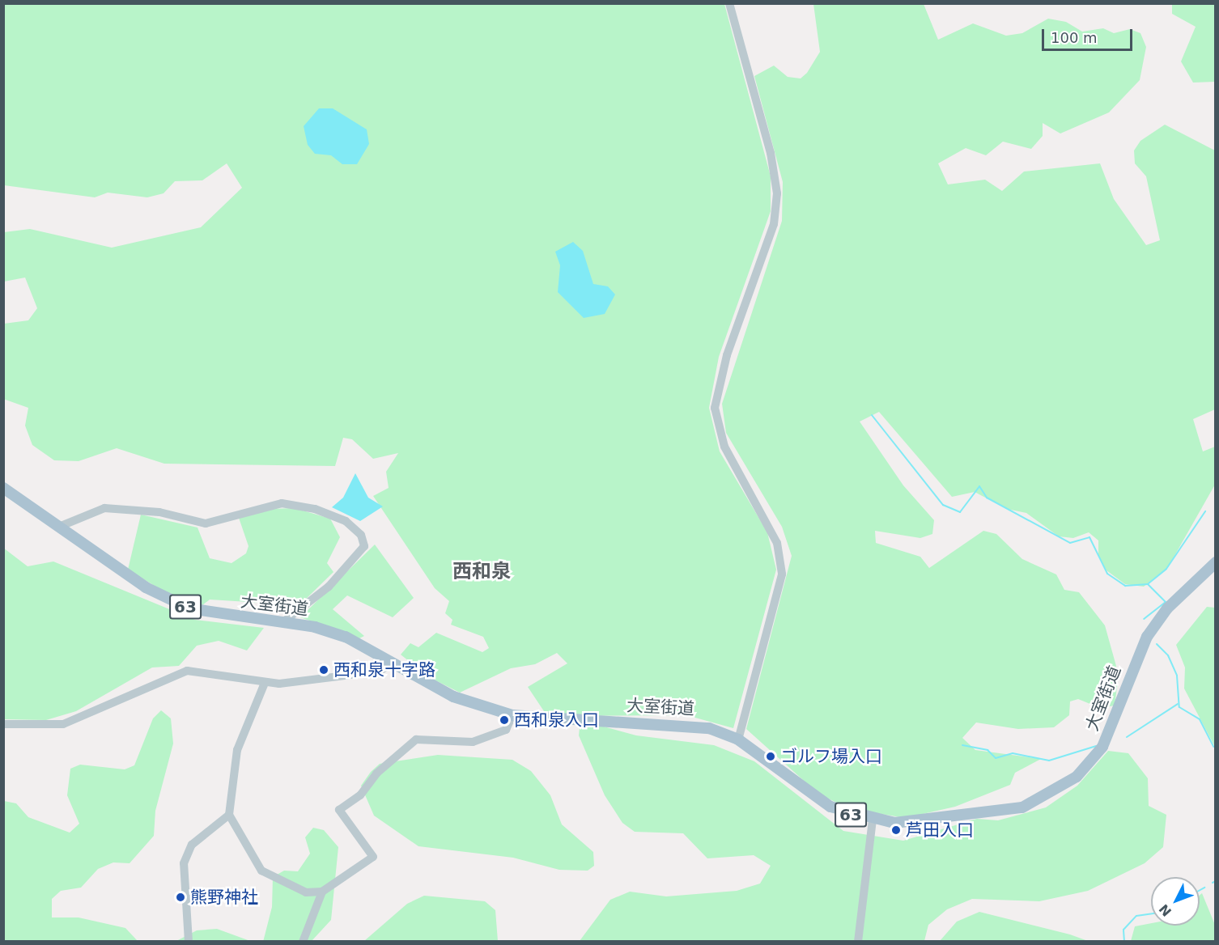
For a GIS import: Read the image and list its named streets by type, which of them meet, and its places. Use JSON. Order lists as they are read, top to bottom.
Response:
{
  "streets": {
    "main road": ["大室街道", "63"]
  },
  "districts": ["西和泉"],
  "places": [
    "西和泉十字路",
    "西和泉入口",
    "ゴルフ場入口",
    "芦田入口",
    "熊野神社"
  ],
  "scale_bar": "100 m",
  "north": "bottom left"
}
